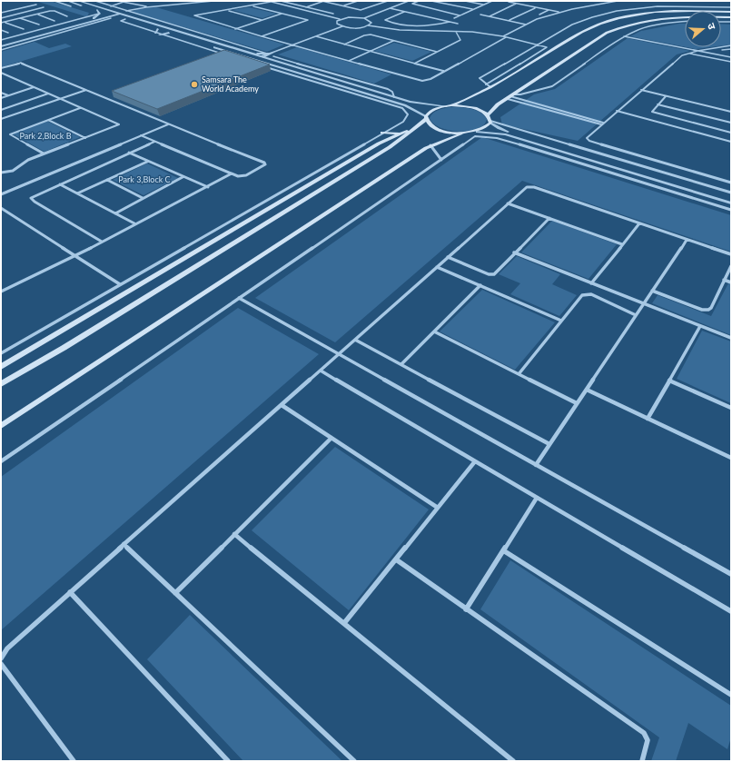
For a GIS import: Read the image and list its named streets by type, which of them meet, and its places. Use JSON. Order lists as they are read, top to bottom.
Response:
{
  "parks": ["Park 2,Block B", "Park 3,Block C"],
  "places": ["Samsara The World Academy"],
  "north": "right"
}
